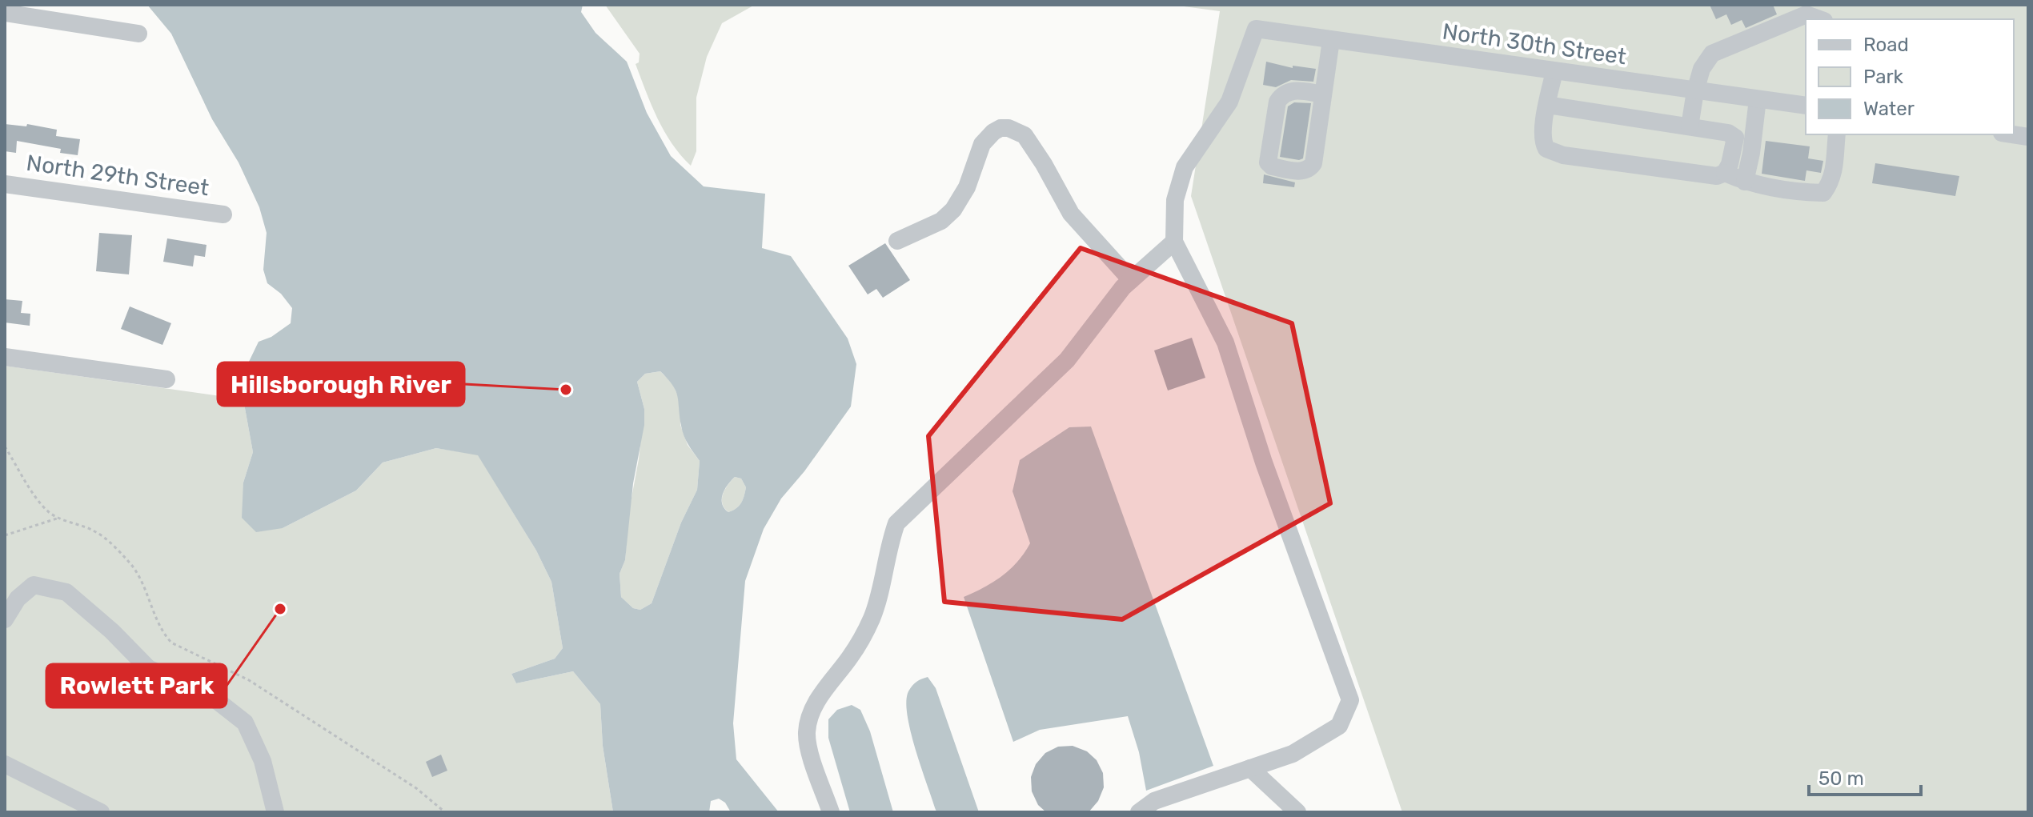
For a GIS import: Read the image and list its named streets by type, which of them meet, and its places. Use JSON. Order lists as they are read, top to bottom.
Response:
{
  "streets": {
    "street": ["North 30th Street", "North 29th Street"]
  },
  "places": ["Hillsborough River", "Rowlett Park"],
  "legend": ["Road", "Park", "Water"],
  "scale_bar": "50 m"
}
